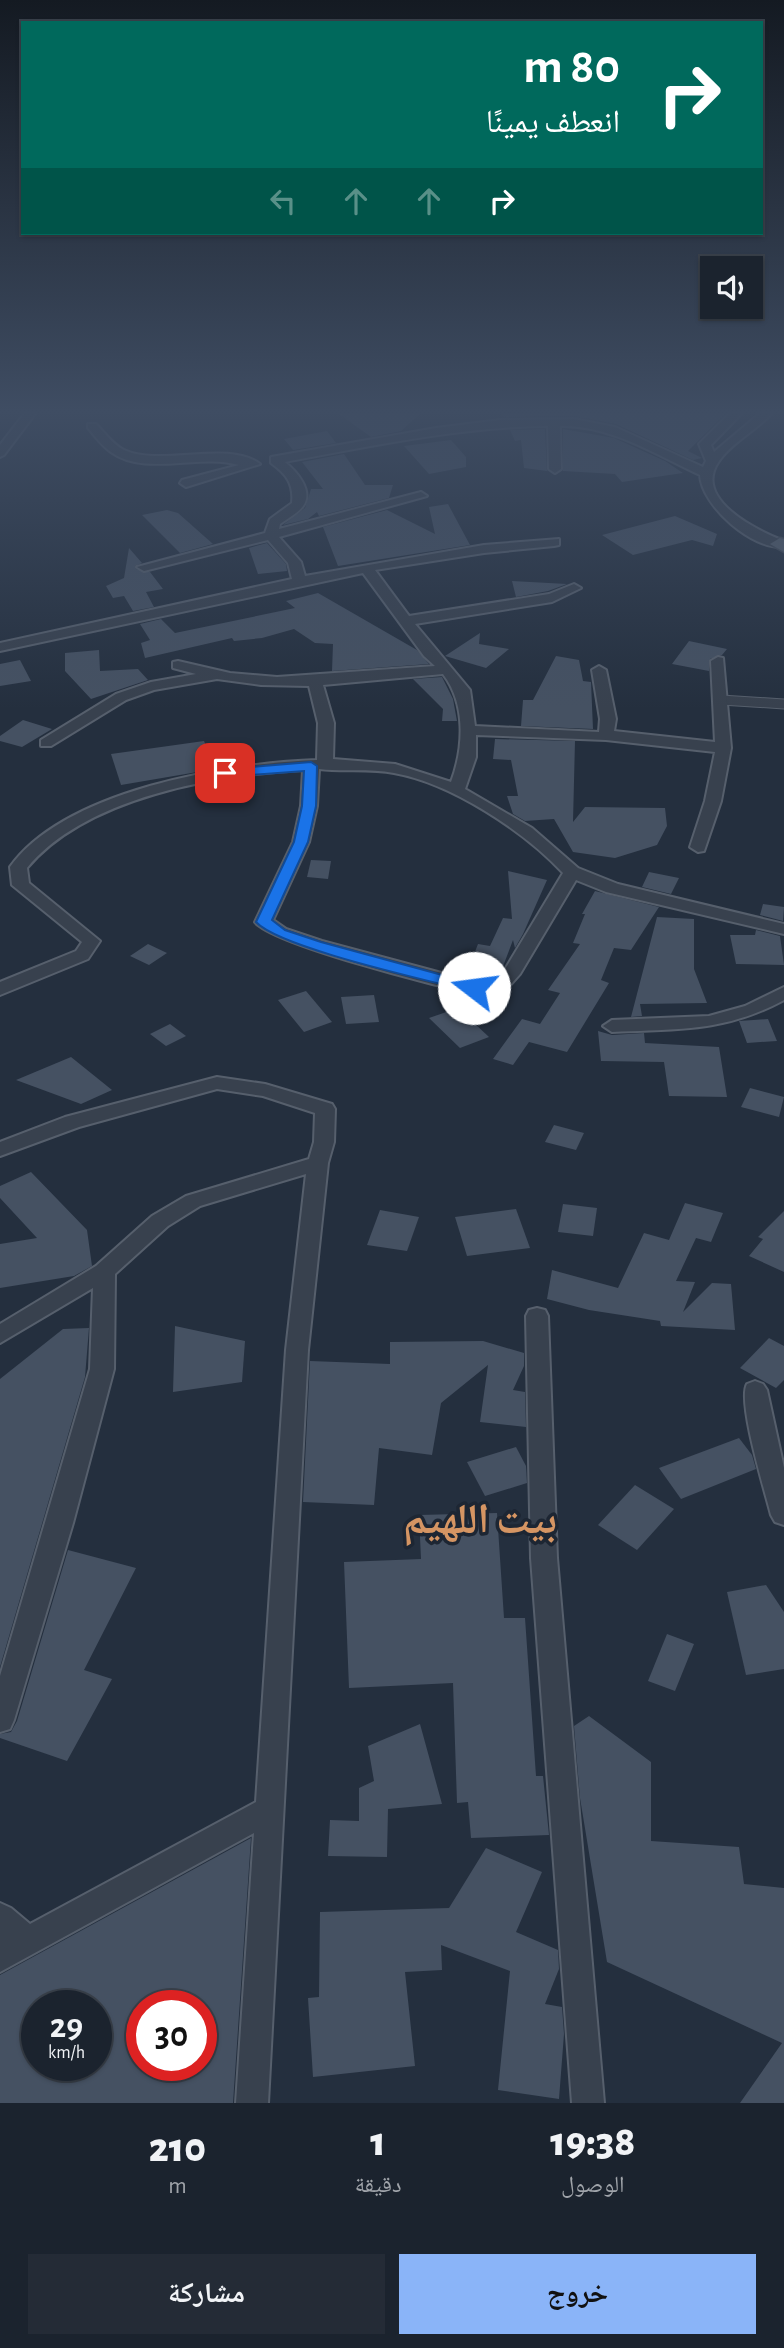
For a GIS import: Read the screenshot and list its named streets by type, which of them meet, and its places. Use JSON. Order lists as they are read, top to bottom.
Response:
{
  "districts": ["بيت اللهيم"],
  "page": {
    "turn": ["80 m", "انعطف يمينًا"],
    "speed": "29 km/h",
    "limit": "30",
    "eta": [
      "19:38",
      "الوصول",
      "1",
      "دقيقة",
      "210",
      "m"
    ],
    "buttons": ["خروج", "مشاركة"]
  }
}
